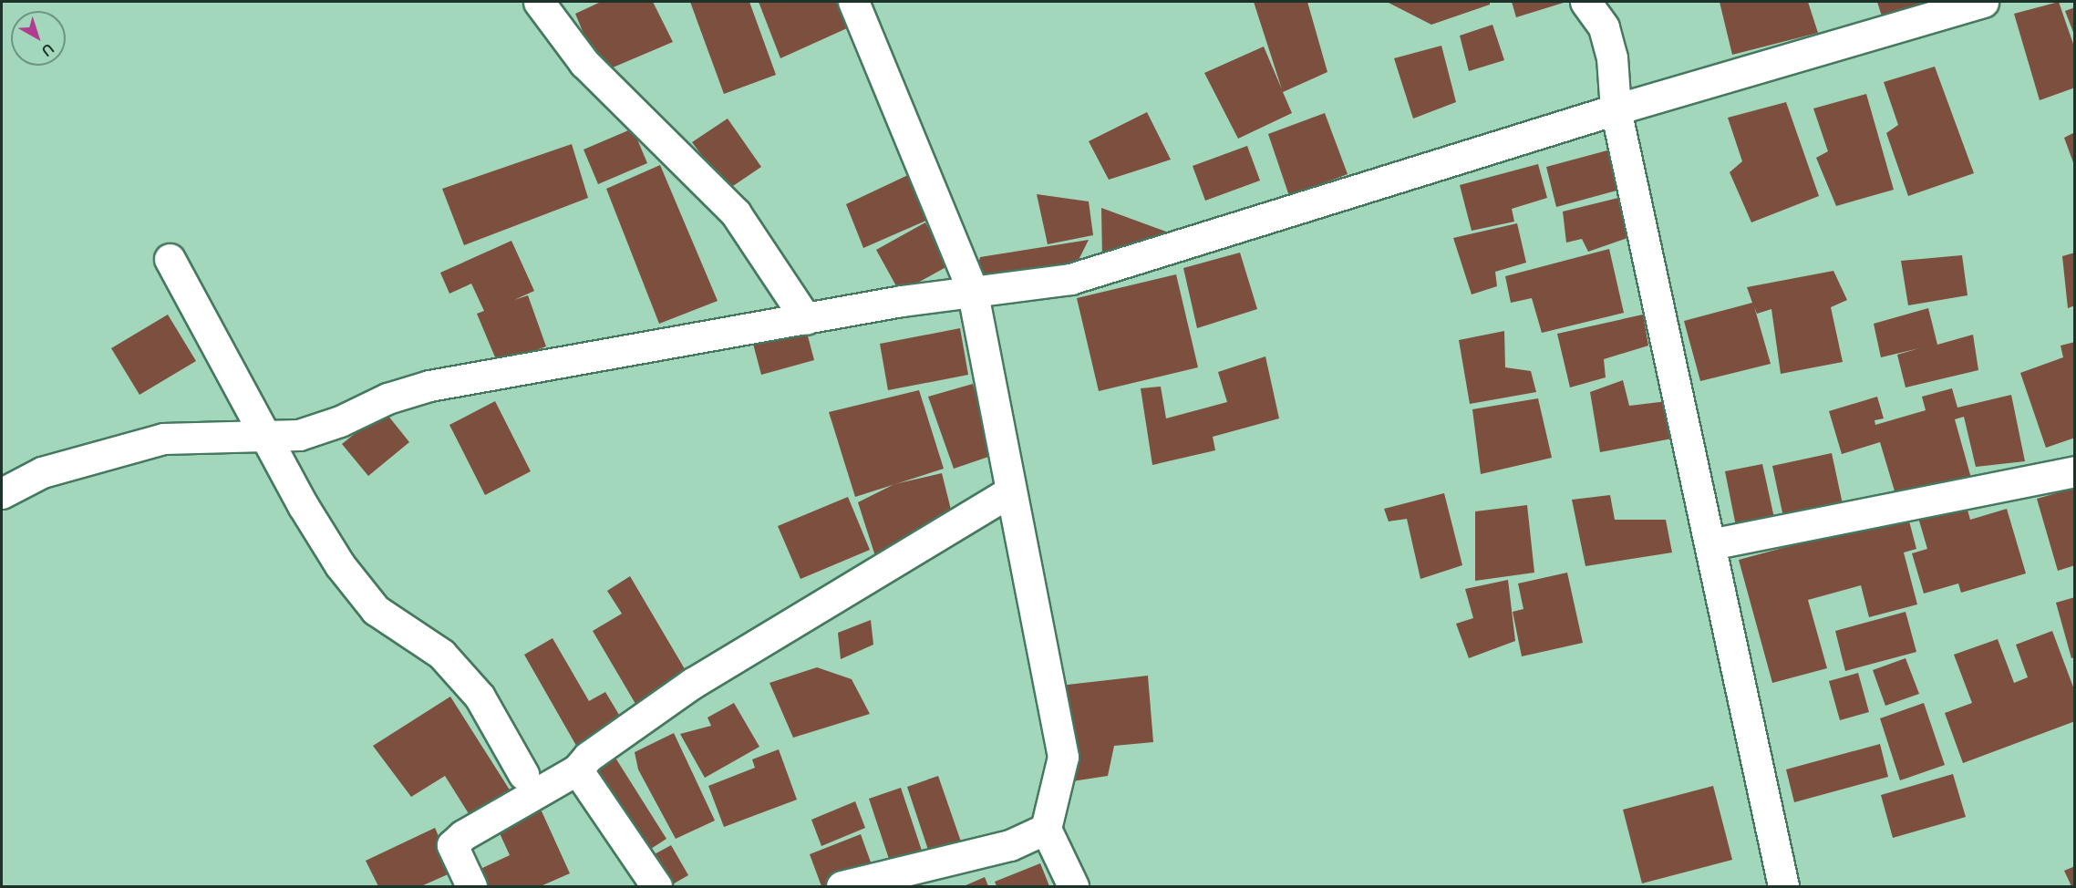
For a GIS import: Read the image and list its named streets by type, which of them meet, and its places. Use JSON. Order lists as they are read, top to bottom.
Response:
{
  "north": "bottom right"
}
